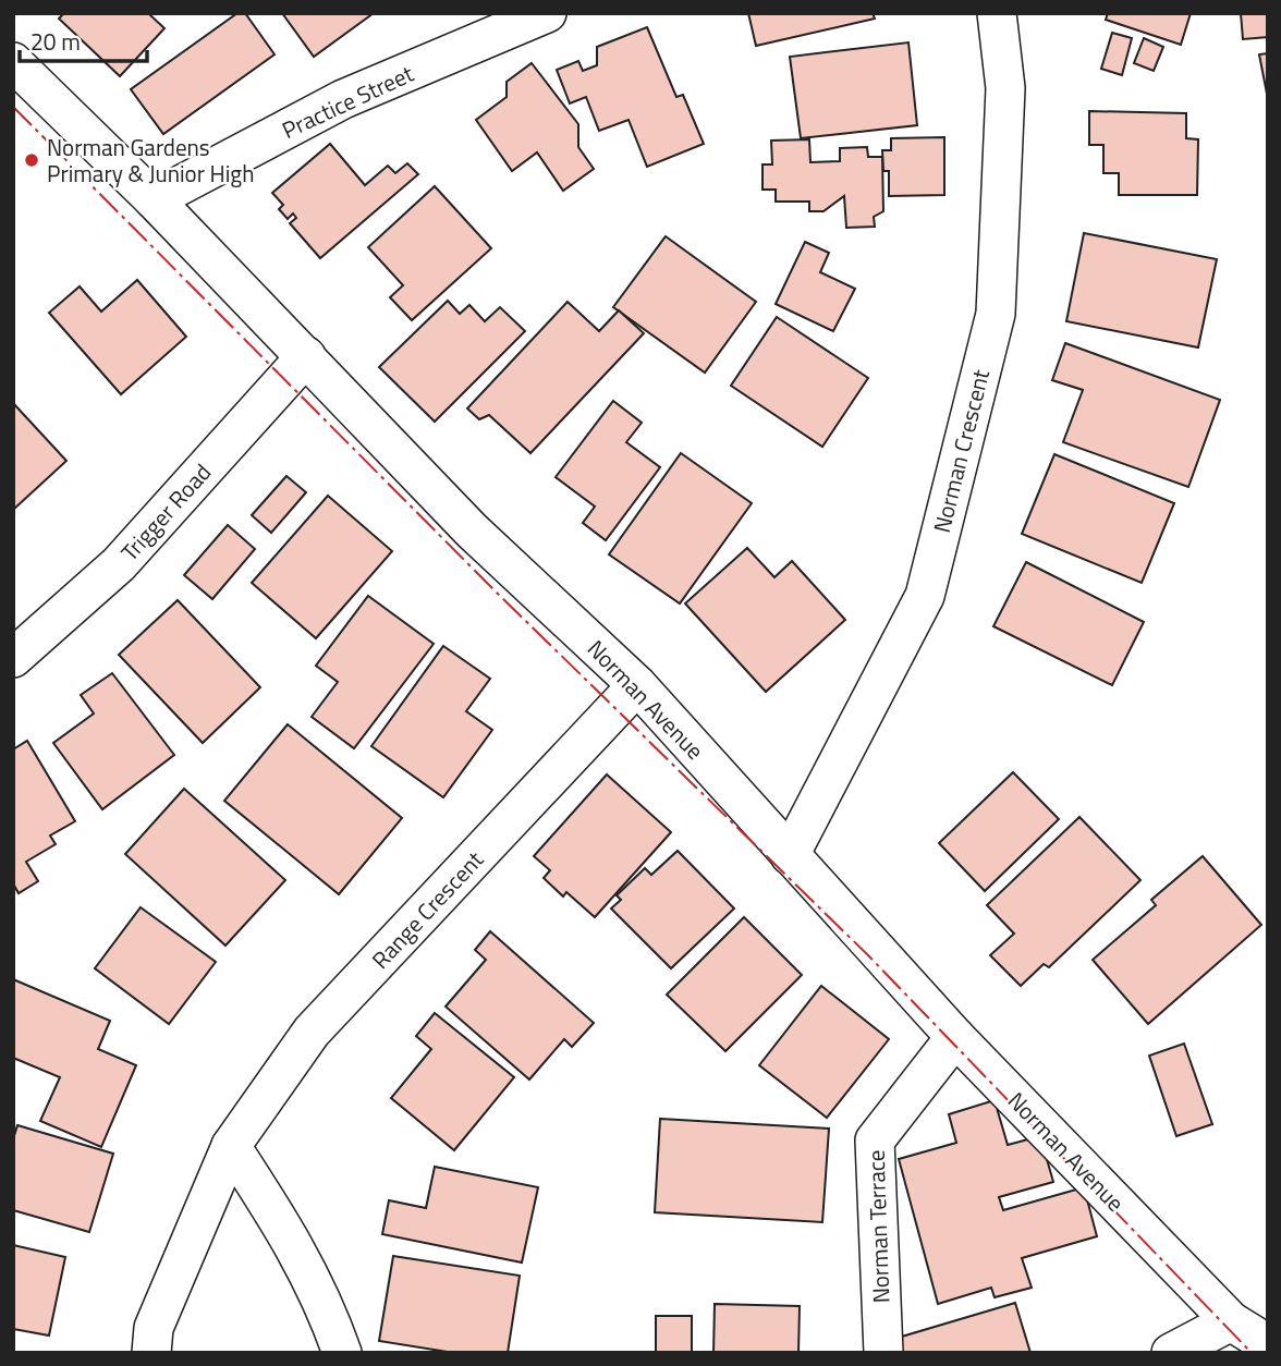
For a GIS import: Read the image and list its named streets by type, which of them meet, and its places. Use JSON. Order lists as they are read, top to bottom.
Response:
{
  "streets": {
    "street": [
      "Practice Street",
      "Norman Crescent",
      "Trigger Road",
      "Norman Avenue",
      "Range Crescent",
      "Norman Terrace"
    ]
  },
  "crossings": [
    ["Practice Street", "Norman Avenue"],
    ["Norman Crescent", "Norman Avenue"],
    ["Trigger Road", "Norman Avenue"],
    ["Norman Avenue", "Range Crescent"],
    ["Norman Avenue", "Norman Terrace"]
  ],
  "places": ["Norman Gardens Primary & Junior High"],
  "scale_bar": "20 m"
}
